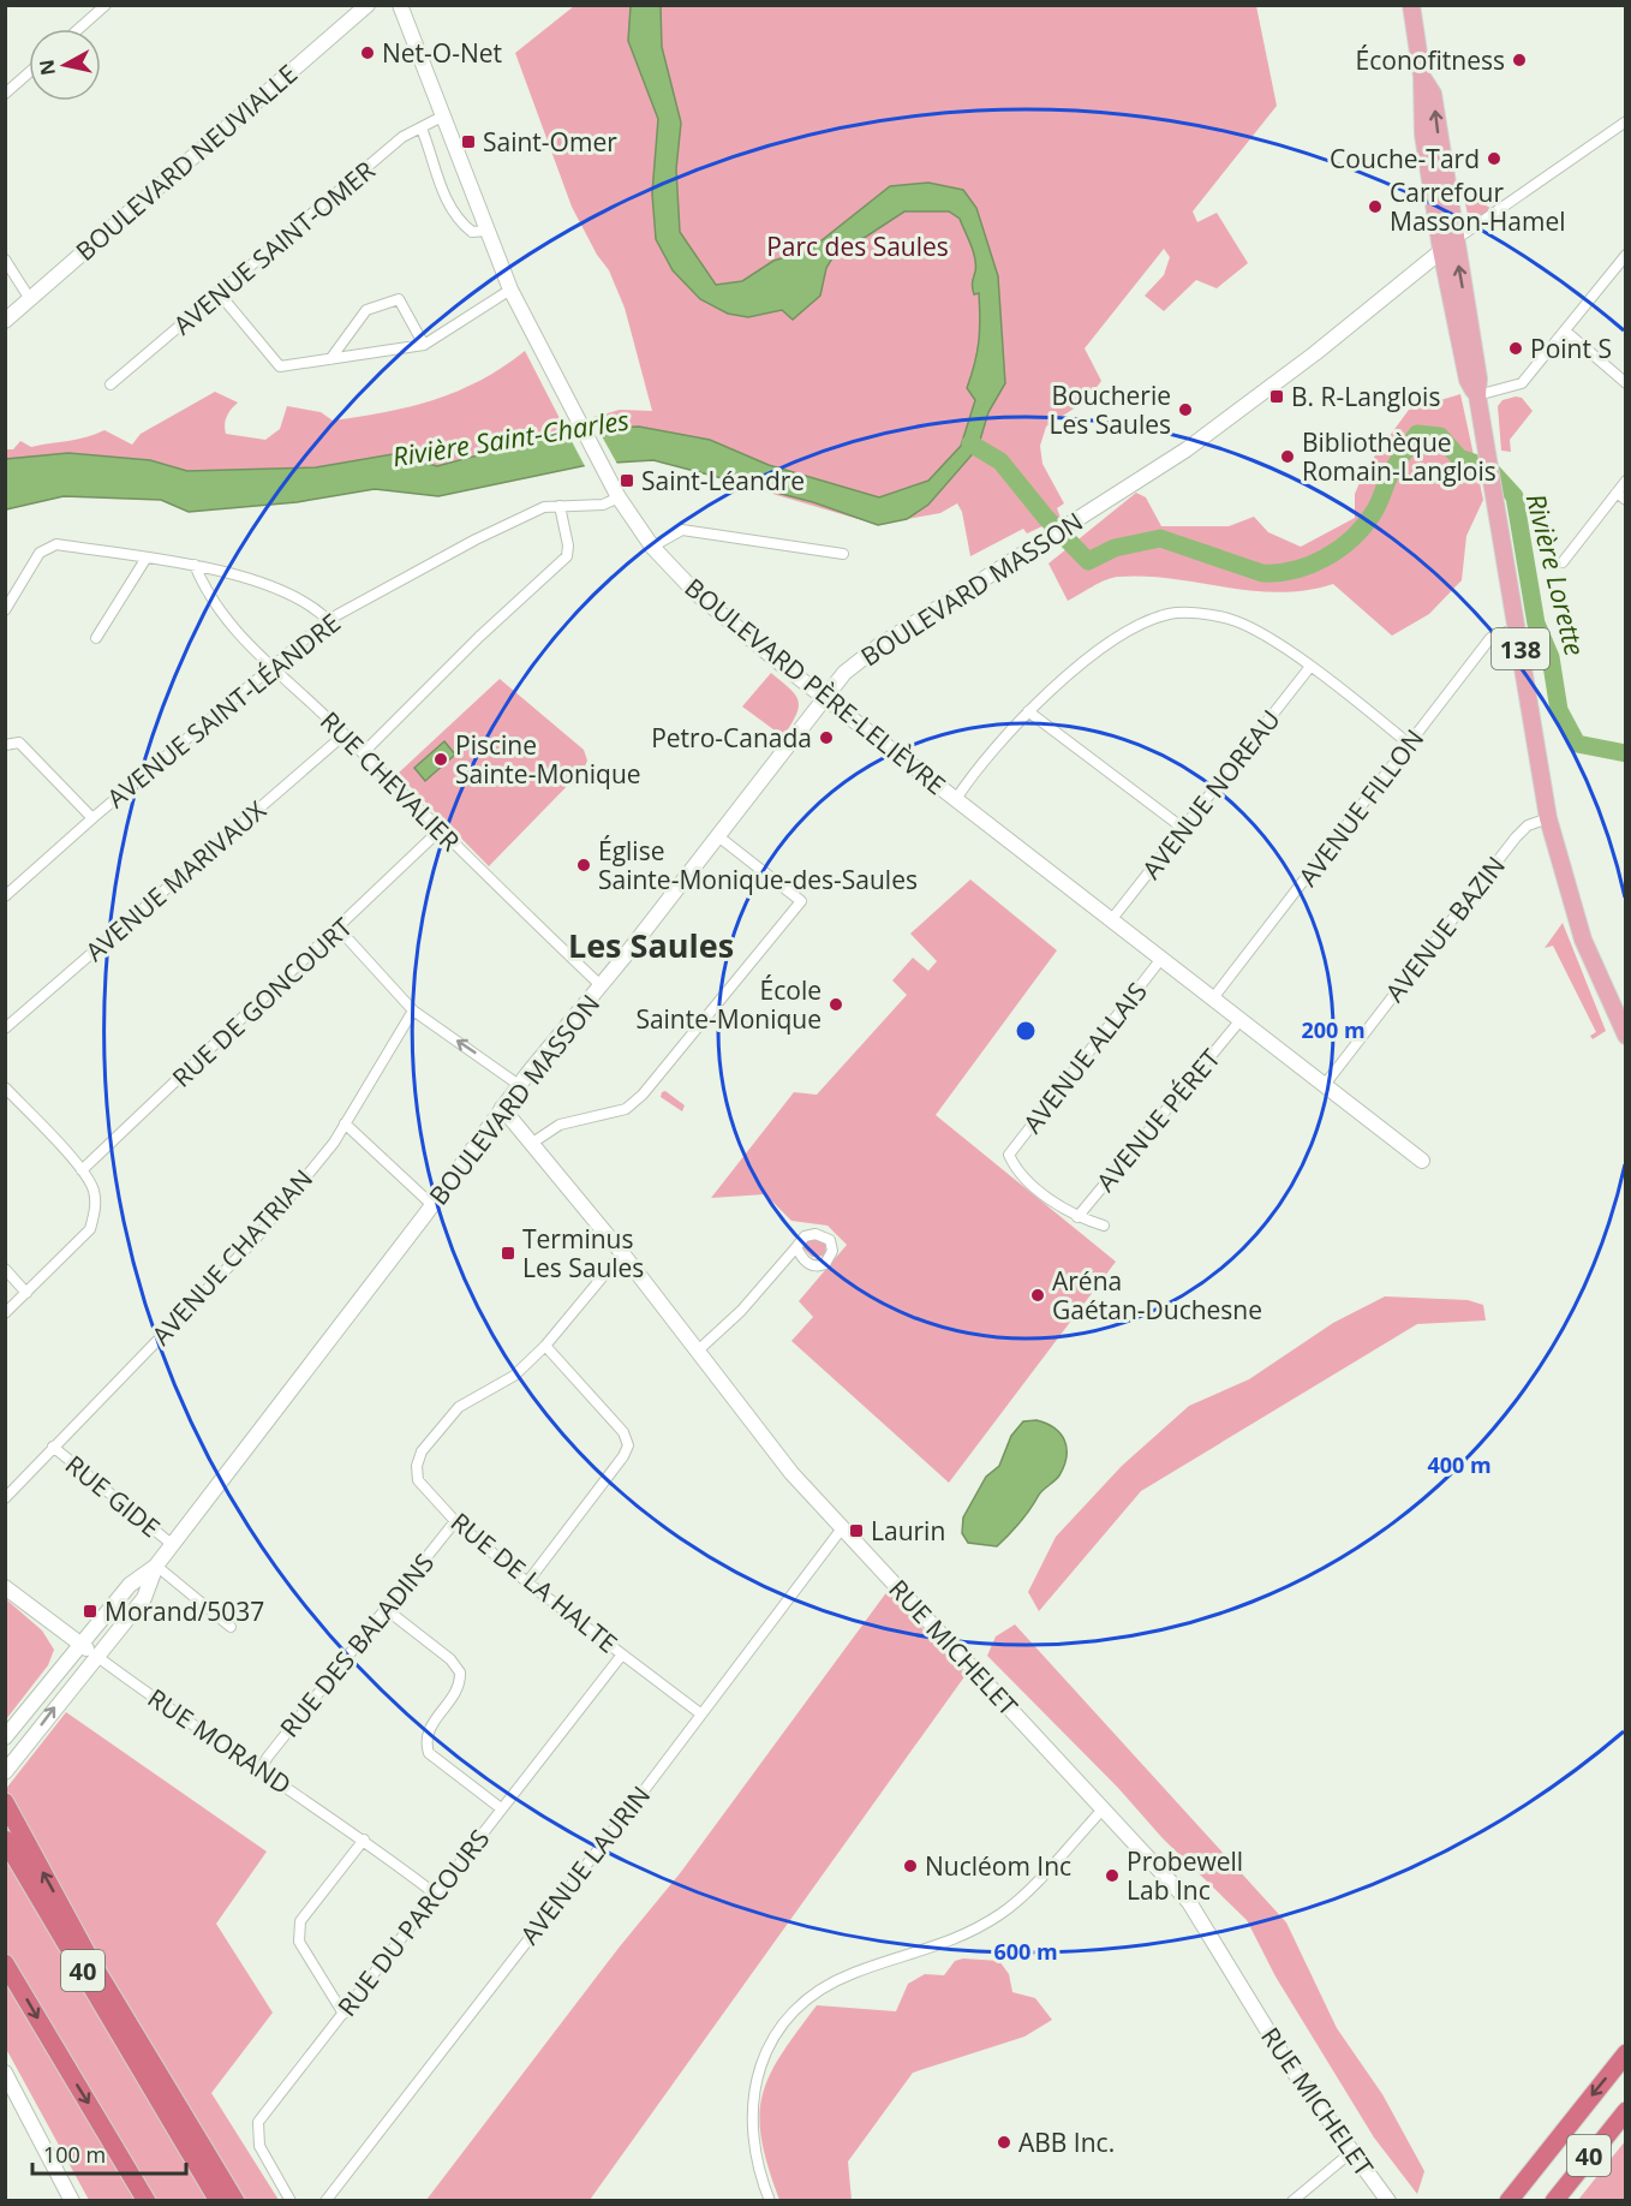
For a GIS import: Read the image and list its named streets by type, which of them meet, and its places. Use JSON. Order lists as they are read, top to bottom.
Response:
{
  "streets": {
    "highway": ["40"],
    "main road": [
      "BOULEVARD NEUVIALLE",
      "BOULEVARD MASSON",
      "138",
      "BOULEVARD PÈRE-LELIÈVRE",
      "RUE MICHELET",
      "RUE MORAND"
    ],
    "street": [
      "AVENUE SAINT-OMER",
      "AVENUE SAINT-LÉANDRE",
      "RUE CHEVALIER",
      "AVENUE NOREAU",
      "AVENUE FILLON",
      "AVENUE MARIVAUX",
      "AVENUE BAZIN",
      "RUE DE GONCOURT",
      "AVENUE ALLAIS",
      "AVENUE PÉRET",
      "AVENUE CHATRIAN",
      "RUE GIDE",
      "RUE DE LA HALTE",
      "RUE DES BALADINS",
      "AVENUE LAURIN",
      "RUE DU PARCOURS"
    ]
  },
  "crossings": [
    ["AVENUE SAINT-OMER", "BOULEVARD PÈRE-LELIÈVRE"],
    ["BOULEVARD MASSON", "138"],
    ["BOULEVARD MASSON", "BOULEVARD PÈRE-LELIÈVRE"],
    ["BOULEVARD MASSON", "RUE CHEVALIER"],
    ["BOULEVARD MASSON", "RUE GIDE"],
    ["BOULEVARD MASSON", "RUE MICHELET"],
    ["BOULEVARD MASSON", "RUE MORAND"],
    ["138", "AVENUE FILLON"],
    ["138", "AVENUE BAZIN"],
    ["BOULEVARD PÈRE-LELIÈVRE", "AVENUE SAINT-LÉANDRE"],
    ["BOULEVARD PÈRE-LELIÈVRE", "AVENUE NOREAU"],
    ["BOULEVARD PÈRE-LELIÈVRE", "AVENUE FILLON"],
    ["BOULEVARD PÈRE-LELIÈVRE", "AVENUE BAZIN"],
    ["BOULEVARD PÈRE-LELIÈVRE", "AVENUE ALLAIS"],
    ["BOULEVARD PÈRE-LELIÈVRE", "AVENUE PÉRET"],
    ["AVENUE SAINT-LÉANDRE", "RUE CHEVALIER"],
    ["RUE CHEVALIER", "AVENUE MARIVAUX"],
    ["RUE CHEVALIER", "RUE DE GONCOURT"],
    ["AVENUE ALLAIS", "AVENUE PÉRET"],
    ["AVENUE CHATRIAN", "RUE GIDE"],
    ["RUE DE LA HALTE", "RUE DES BALADINS"],
    ["RUE DE LA HALTE", "RUE MICHELET"],
    ["RUE DE LA HALTE", "AVENUE LAURIN"],
    ["RUE DE LA HALTE", "RUE DU PARCOURS"],
    ["RUE DES BALADINS", "RUE MORAND"],
    ["RUE MICHELET", "AVENUE LAURIN"],
    ["RUE MORAND", "RUE DU PARCOURS"]
  ],
  "districts": ["Les Saules"],
  "water": ["Rivière Saint-Charles", "Rivière Lorette"],
  "parks": ["Parc des Saules"],
  "places": {
    "other": [
      "Net-O-Net",
      "Éconofitness",
      "Couche-Tard",
      "Carrefour Masson-Hamel",
      "Point S",
      "Boucherie Les Saules",
      "Bibliothèque Romain-Langlois",
      "Petro-Canada",
      "Piscine Sainte-Monique",
      "Église Sainte-Monique-des-Saules",
      "École Sainte-Monique",
      "Aréna Gaétan-Duchesne",
      "Nucléom Inc",
      "Probewell Lab Inc",
      "ABB Inc."
    ],
    "transit": [
      "Saint-Omer",
      "B. R-Langlois",
      "Saint-Léandre",
      "Terminus Les Saules",
      "Laurin",
      "Morand/5037"
    ]
  },
  "scale_bar": "100 m",
  "north": "left",
  "rings": ["200 m", "400 m", "600 m"]
}
